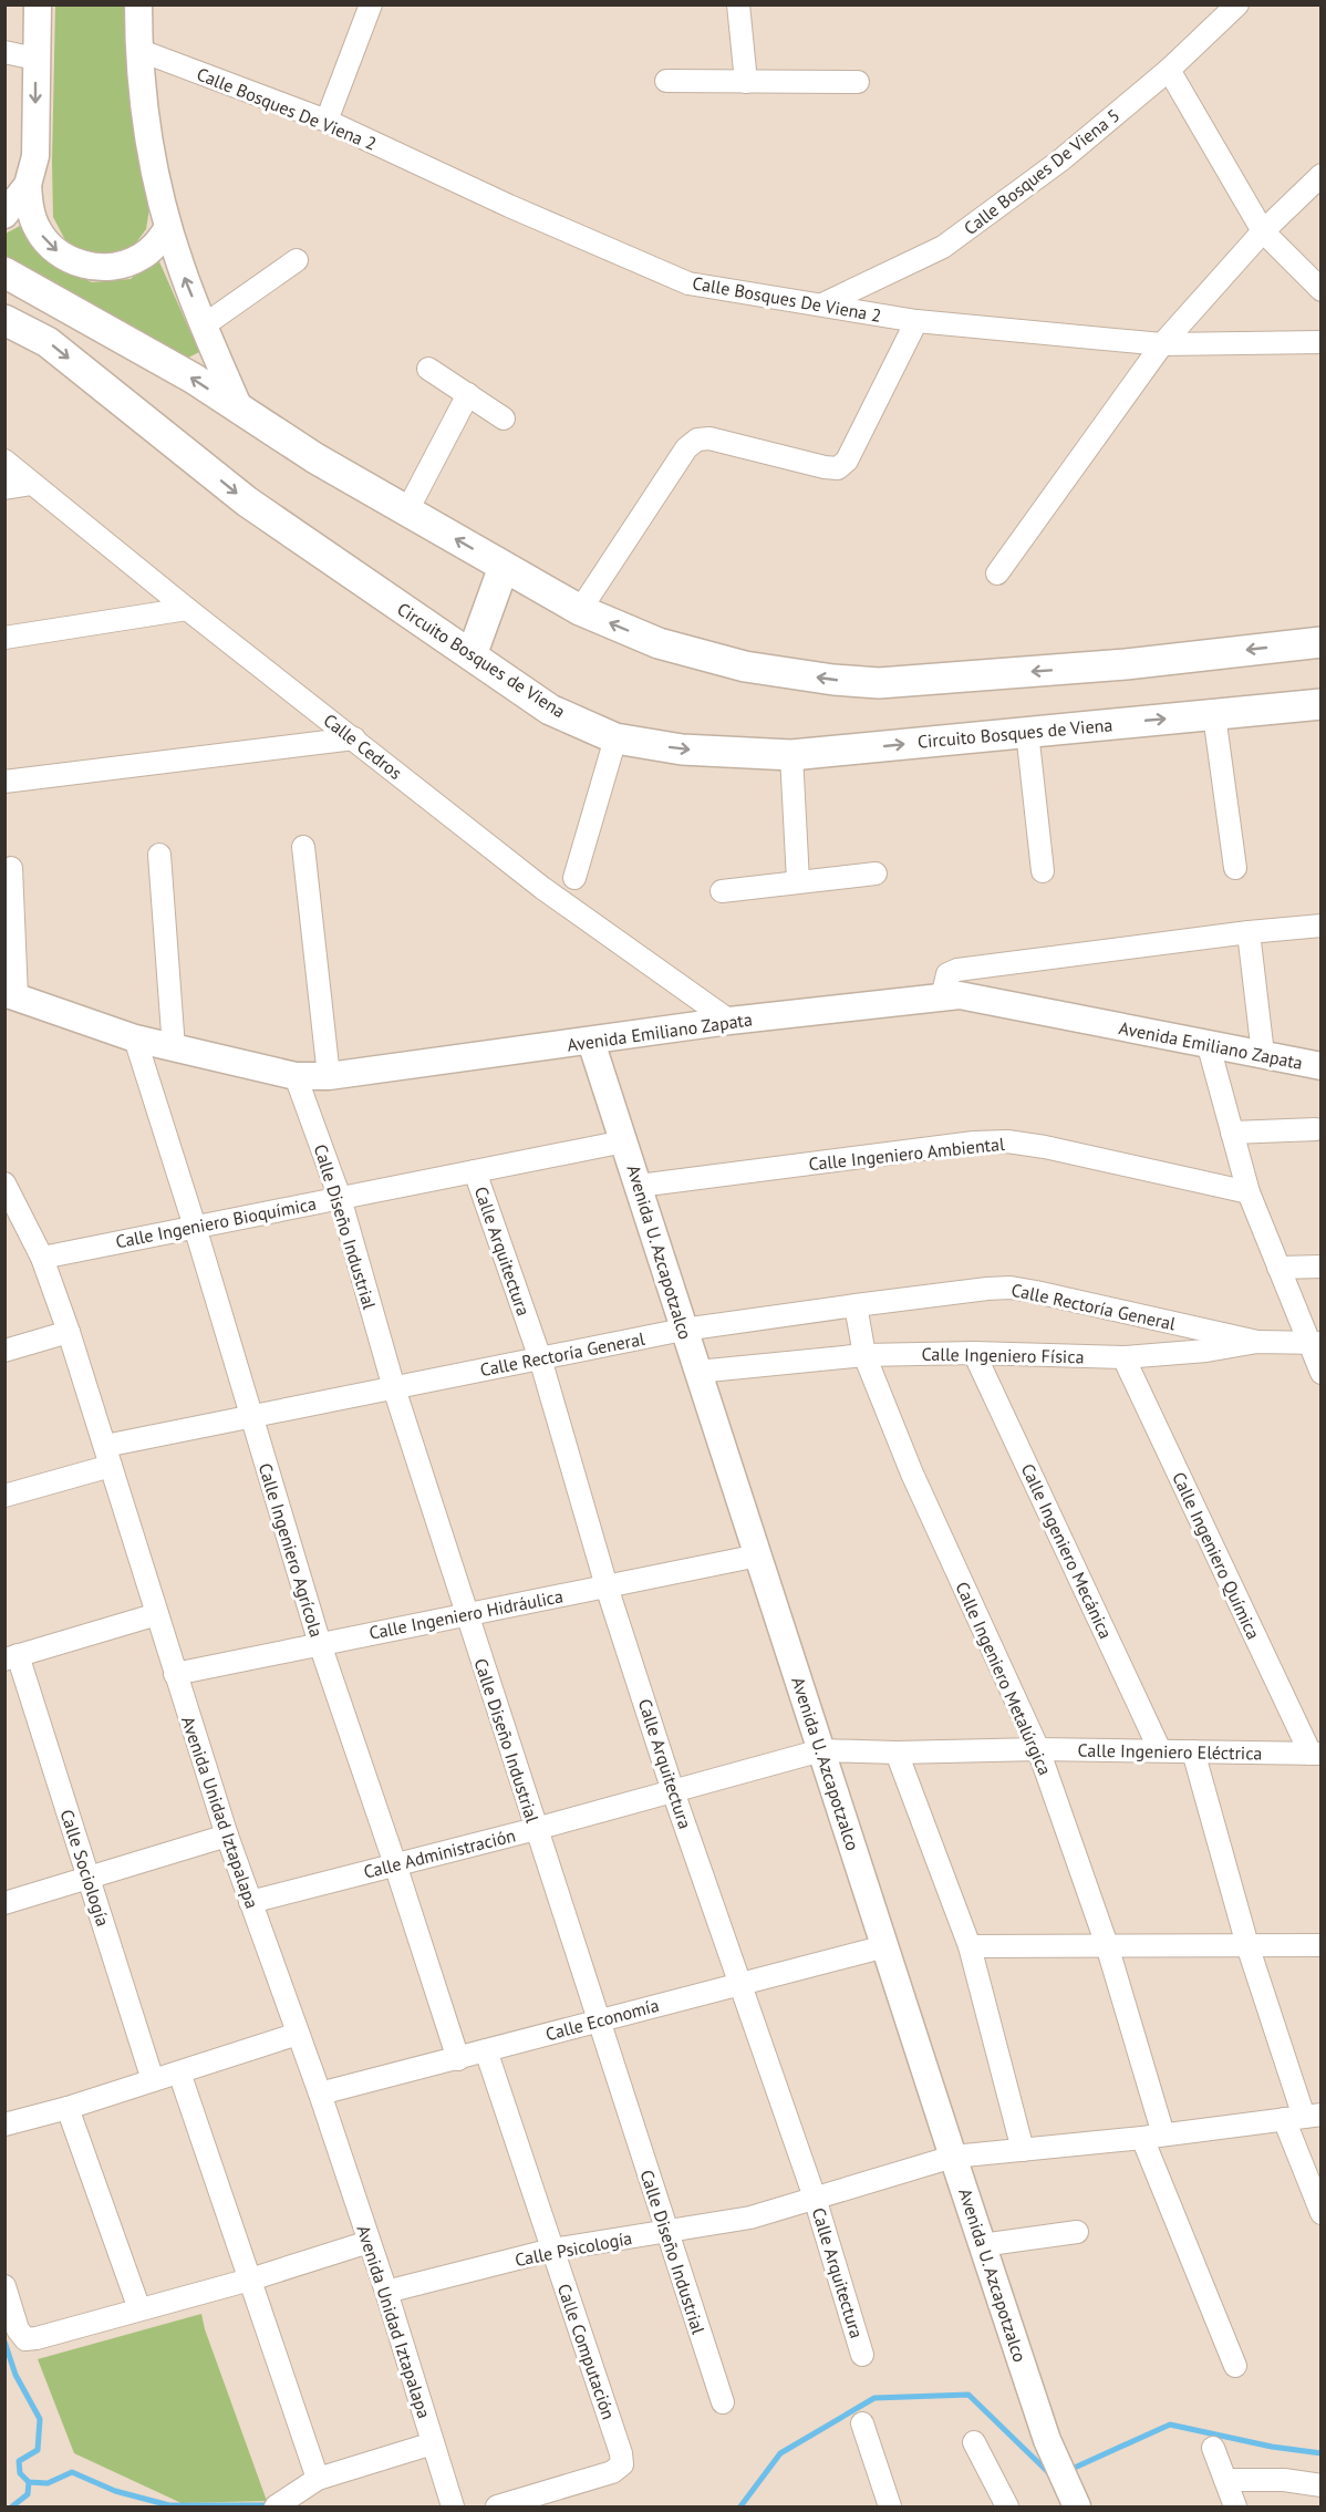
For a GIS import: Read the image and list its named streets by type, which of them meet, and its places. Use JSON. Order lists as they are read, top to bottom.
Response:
{
  "streets": {
    "main road": ["Circuito Bosques de Viena"],
    "street": [
      "Calle Bosques De Viena 2",
      "Calle Bosques De Viena 5",
      "Calle Cedros",
      "Avenida Emiliano Zapata",
      "Calle Ingeniero Ambiental",
      "Calle Ingeniero Bioquímica",
      "Calle Diseño Industrial",
      "Calle Arquitectura",
      "Avenida U. Azcapotzalco",
      "Calle Rectoría General",
      "Calle Ingeniero Física",
      "Calle Ingeniero Agrícola",
      "Calle Ingeniero Mecánica",
      "Calle Ingeniero Química",
      "Calle Ingeniero Hidráulica",
      "Calle Ingeniero Metalúrgica",
      "Calle Ingeniero Eléctrica",
      "Avenida Unidad Iztapalapa",
      "Calle Administración",
      "Calle Sociología",
      "Calle Economía",
      "Calle Psicología",
      "Calle Computación"
    ]
  },
  "crossings": [
    ["Calle Bosques De Viena 2", "Calle Bosques De Viena 5"],
    ["Calle Cedros", "Avenida Emiliano Zapata"],
    ["Avenida Emiliano Zapata", "Calle Diseño Industrial"],
    ["Avenida Emiliano Zapata", "Avenida U. Azcapotzalco"],
    ["Avenida Emiliano Zapata", "Calle Ingeniero Agrícola"],
    ["Calle Ingeniero Ambiental", "Avenida U. Azcapotzalco"],
    ["Calle Ingeniero Bioquímica", "Calle Diseño Industrial"],
    ["Calle Ingeniero Bioquímica", "Calle Arquitectura"],
    ["Calle Ingeniero Bioquímica", "Avenida U. Azcapotzalco"],
    ["Calle Ingeniero Bioquímica", "Calle Ingeniero Agrícola"],
    ["Calle Ingeniero Bioquímica", "Avenida Unidad Iztapalapa"],
    ["Calle Diseño Industrial", "Calle Rectoría General"],
    ["Calle Diseño Industrial", "Calle Ingeniero Hidráulica"],
    ["Calle Diseño Industrial", "Calle Administración"],
    ["Calle Diseño Industrial", "Calle Economía"],
    ["Calle Diseño Industrial", "Calle Psicología"],
    ["Calle Arquitectura", "Calle Rectoría General"],
    ["Calle Arquitectura", "Calle Ingeniero Hidráulica"],
    ["Calle Arquitectura", "Calle Administración"],
    ["Calle Arquitectura", "Calle Economía"],
    ["Calle Arquitectura", "Calle Psicología"],
    ["Avenida U. Azcapotzalco", "Calle Rectoría General"],
    ["Avenida U. Azcapotzalco", "Calle Ingeniero Física"],
    ["Avenida U. Azcapotzalco", "Calle Ingeniero Hidráulica"],
    ["Avenida U. Azcapotzalco", "Calle Ingeniero Eléctrica"],
    ["Avenida U. Azcapotzalco", "Calle Administración"],
    ["Avenida U. Azcapotzalco", "Calle Economía"],
    ["Avenida U. Azcapotzalco", "Calle Psicología"],
    ["Calle Rectoría General", "Calle Ingeniero Física"],
    ["Calle Rectoría General", "Calle Ingeniero Agrícola"],
    ["Calle Rectoría General", "Calle Ingeniero Metalúrgica"],
    ["Calle Rectoría General", "Avenida Unidad Iztapalapa"],
    ["Calle Ingeniero Física", "Calle Ingeniero Mecánica"],
    ["Calle Ingeniero Física", "Calle Ingeniero Química"],
    ["Calle Ingeniero Física", "Calle Ingeniero Metalúrgica"],
    ["Calle Ingeniero Agrícola", "Calle Ingeniero Hidráulica"],
    ["Calle Ingeniero Agrícola", "Calle Administración"],
    ["Calle Ingeniero Agrícola", "Calle Economía"],
    ["Calle Ingeniero Mecánica", "Calle Ingeniero Eléctrica"],
    ["Calle Ingeniero Química", "Calle Ingeniero Eléctrica"],
    ["Calle Ingeniero Hidráulica", "Avenida Unidad Iztapalapa"],
    ["Calle Ingeniero Metalúrgica", "Calle Ingeniero Eléctrica"],
    ["Calle Ingeniero Metalúrgica", "Calle Psicología"],
    ["Calle Ingeniero Eléctrica", "Calle Administración"],
    ["Avenida Unidad Iztapalapa", "Calle Administración"],
    ["Avenida Unidad Iztapalapa", "Calle Economía"],
    ["Avenida Unidad Iztapalapa", "Calle Psicología"],
    ["Calle Economía", "Calle Computación"],
    ["Calle Psicología", "Calle Computación"]
  ]
}
